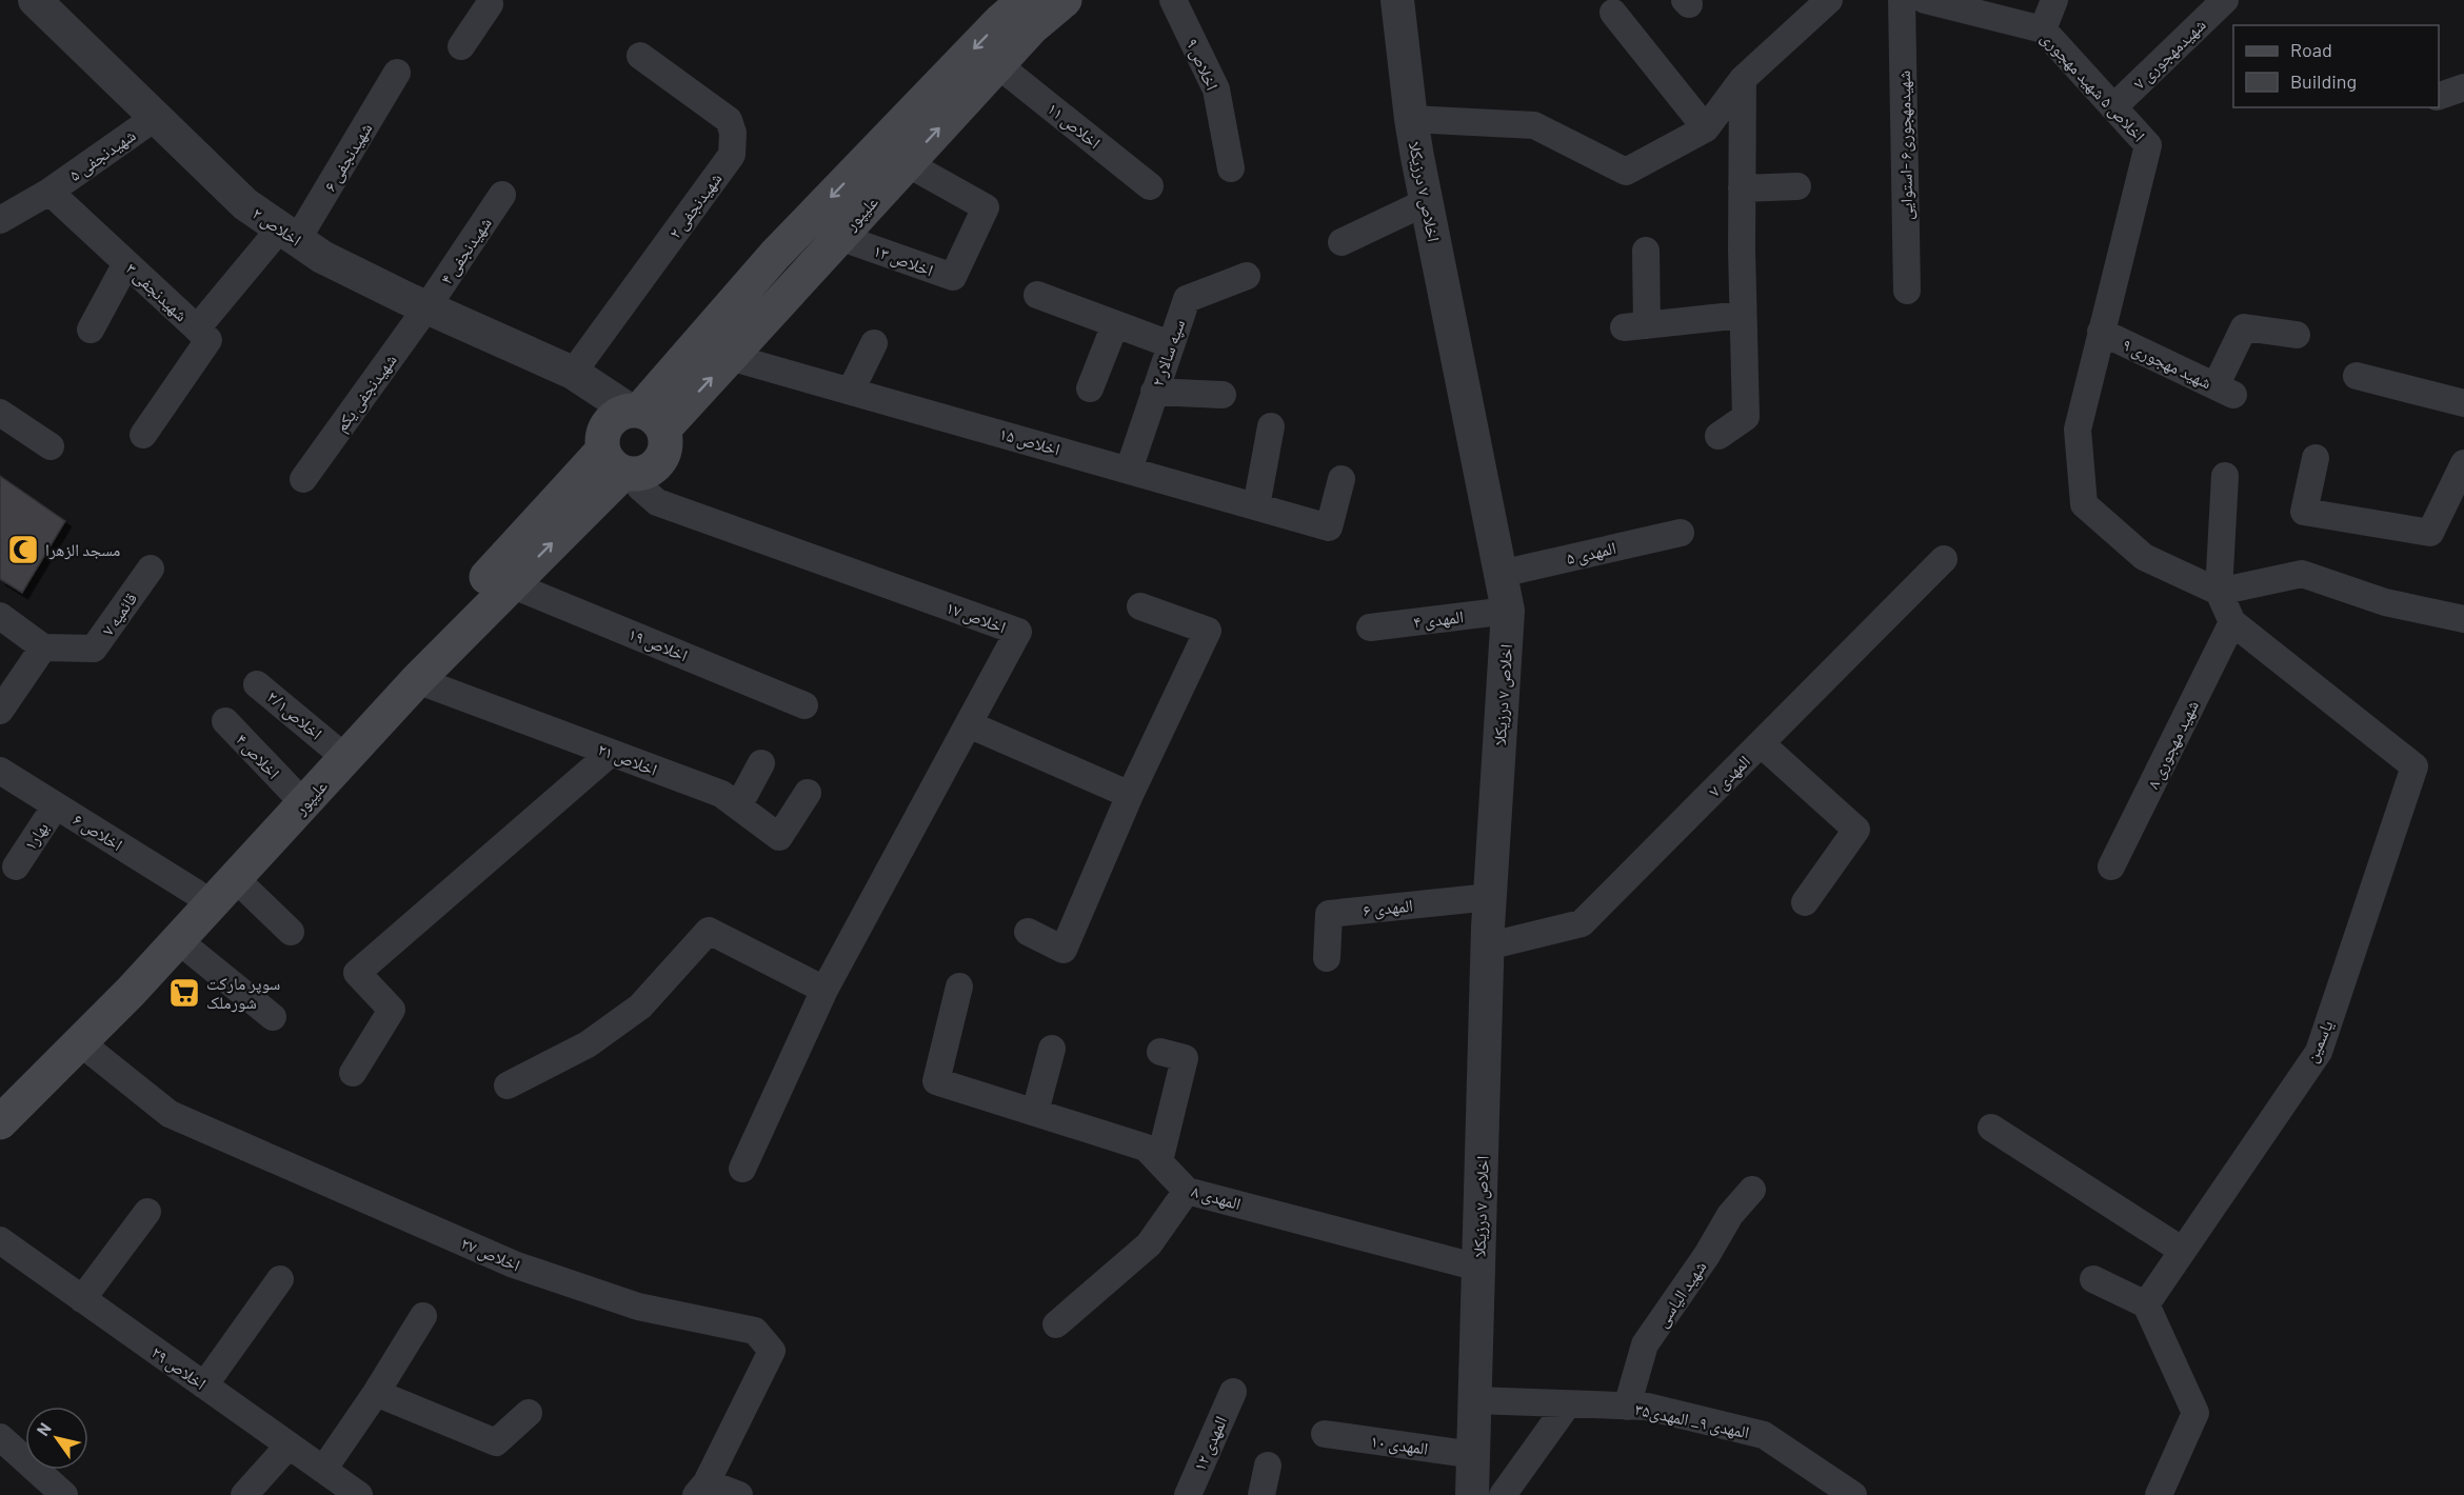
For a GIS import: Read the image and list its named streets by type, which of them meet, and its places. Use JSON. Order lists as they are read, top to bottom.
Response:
{
  "streets": {
    "main road": ["علیپور"],
    "street": [
      "شهیدمهجوری ۷",
      "اخلاص ۹",
      "اخلاص ۵ شهید مهجوری",
      "اخلاص ۱۱",
      "شهیدمهجوری۶ -استوایی",
      "شهیدنجفی ۵",
      "شهیدنجفی ۶",
      "اخلاص ۷ درزیکلا",
      "شهیدنجفی ۲",
      "اخلاص ۲",
      "شهیدنجفی ۴",
      "اخلاص ۱۳",
      "شهیدنجفی ۳",
      "سپه سالار ۲",
      "شهید مهجوری ۹",
      "شهیدنجفی یکم",
      "اخلاص ۱۵",
      "المهدی ۵",
      "قائمیه ۷",
      "اخلاص ۱۷",
      "المهدی ۴",
      "اخلاص ۱۹",
      "اخلاص۲/۱",
      "شهید مهجوری ۸",
      "اخلاص ۴",
      "اخلاص ۲۱",
      "المهدی ۷",
      "اخلاص ۶",
      "بهار۱",
      "المهدی ۶",
      "یاسمین",
      "المهدی ۸",
      "اخلاص ۲۷",
      "شهید الیاسی",
      "اخلاص ۲۹",
      "المهدی ۹_ المهدی۳۵",
      "المهدی ۱۲",
      "المهدی ۱۰"
    ]
  },
  "crossings": [
    ["شهیدمهجوری ۷", "اخلاص ۵ شهید مهجوری"],
    ["اخلاص ۵ شهید مهجوری", "شهید مهجوری ۹"],
    ["اخلاص ۱۱", "علیپور"],
    ["شهیدنجفی ۵", "اخلاص ۲"],
    ["شهیدنجفی ۵", "شهیدنجفی ۳"],
    ["شهیدنجفی ۶", "اخلاص ۲"],
    ["شهیدنجفی ۶", "شهیدنجفی ۳"],
    ["اخلاص ۷ درزیکلا", "المهدی ۵"],
    ["اخلاص ۷ درزیکلا", "المهدی ۴"],
    ["اخلاص ۷ درزیکلا", "المهدی ۷"],
    ["اخلاص ۷ درزیکلا", "المهدی ۶"],
    ["اخلاص ۷ درزیکلا", "المهدی ۸"],
    ["اخلاص ۷ درزیکلا", "المهدی ۹_ المهدی۳۵"],
    ["اخلاص ۷ درزیکلا", "المهدی ۱۰"],
    ["شهیدنجفی ۲", "اخلاص ۲"],
    ["علیپور", "اخلاص ۲"],
    ["علیپور", "اخلاص ۱۳"],
    ["علیپور", "اخلاص ۱۵"],
    ["علیپور", "اخلاص ۱۷"],
    ["علیپور", "اخلاص ۱۹"],
    ["علیپور", "اخلاص۲/۱"],
    ["علیپور", "اخلاص ۴"],
    ["علیپور", "اخلاص ۲۱"],
    ["علیپور", "اخلاص ۶"],
    ["علیپور", "اخلاص ۲۷"],
    ["اخلاص ۲", "شهیدنجفی ۴"],
    ["اخلاص ۲", "شهیدنجفی ۳"],
    ["اخلاص ۲", "شهیدنجفی یکم"],
    ["اخلاص ۲", "اخلاص ۱۷"],
    ["شهیدنجفی ۴", "شهیدنجفی یکم"],
    ["سپه سالار ۲", "اخلاص ۱۵"],
    ["شهید مهجوری ۸", "یاسمین"],
    ["اخلاص ۶", "بهار۱"],
    ["شهید الیاسی", "المهدی ۹_ المهدی۳۵"]
  ],
  "places": {
    "mosque": ["مسجد الزهرا"],
    "supermarket": ["سوپر مارکت شورملک"]
  },
  "legend": ["Road", "Building"],
  "north": "top left"
}
